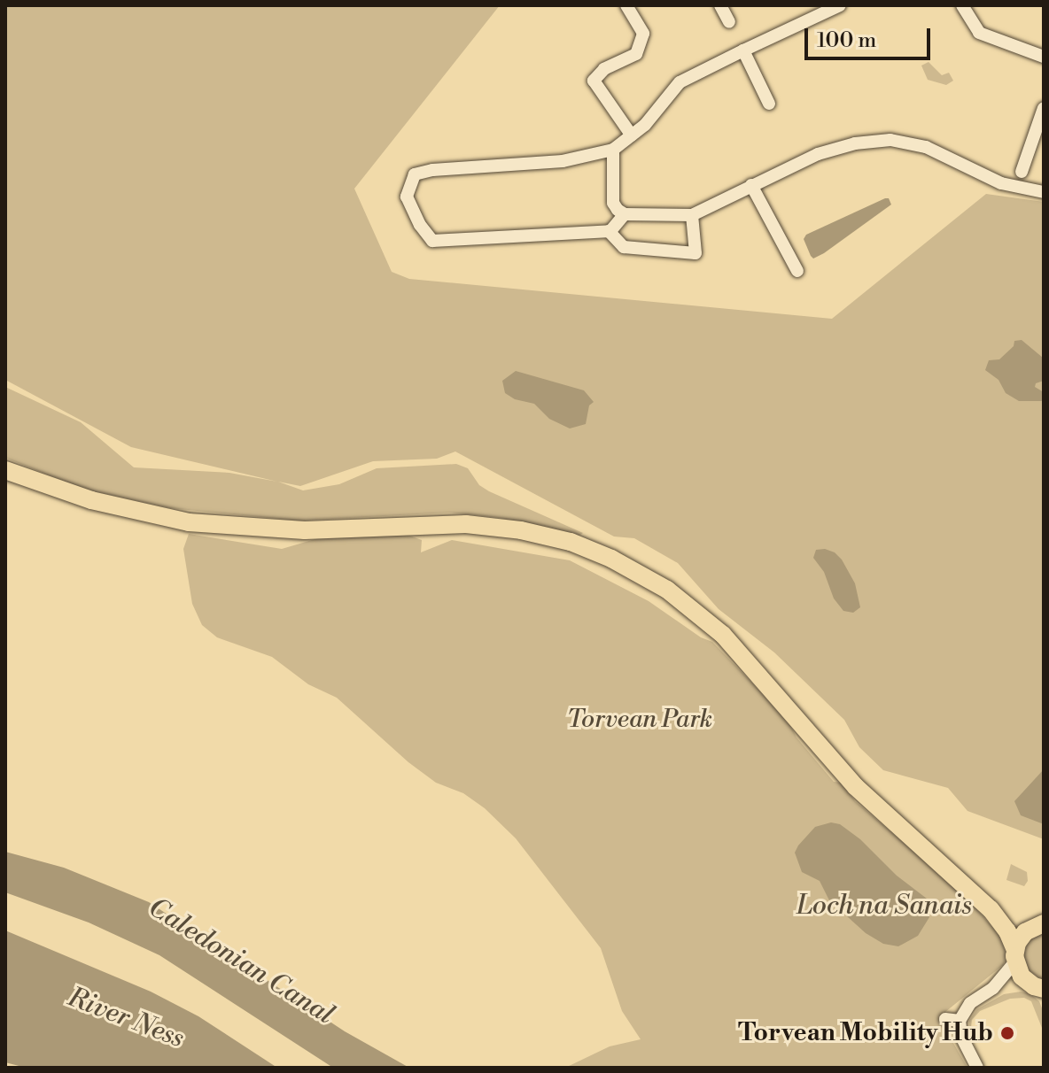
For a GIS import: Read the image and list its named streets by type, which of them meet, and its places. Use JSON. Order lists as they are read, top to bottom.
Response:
{
  "water": ["Loch na Sanais", "Caledonian Canal", "River Ness"],
  "parks": ["Torvean Park"],
  "places": ["Torvean Mobility Hub"],
  "scale_bar": "100 m"
}
